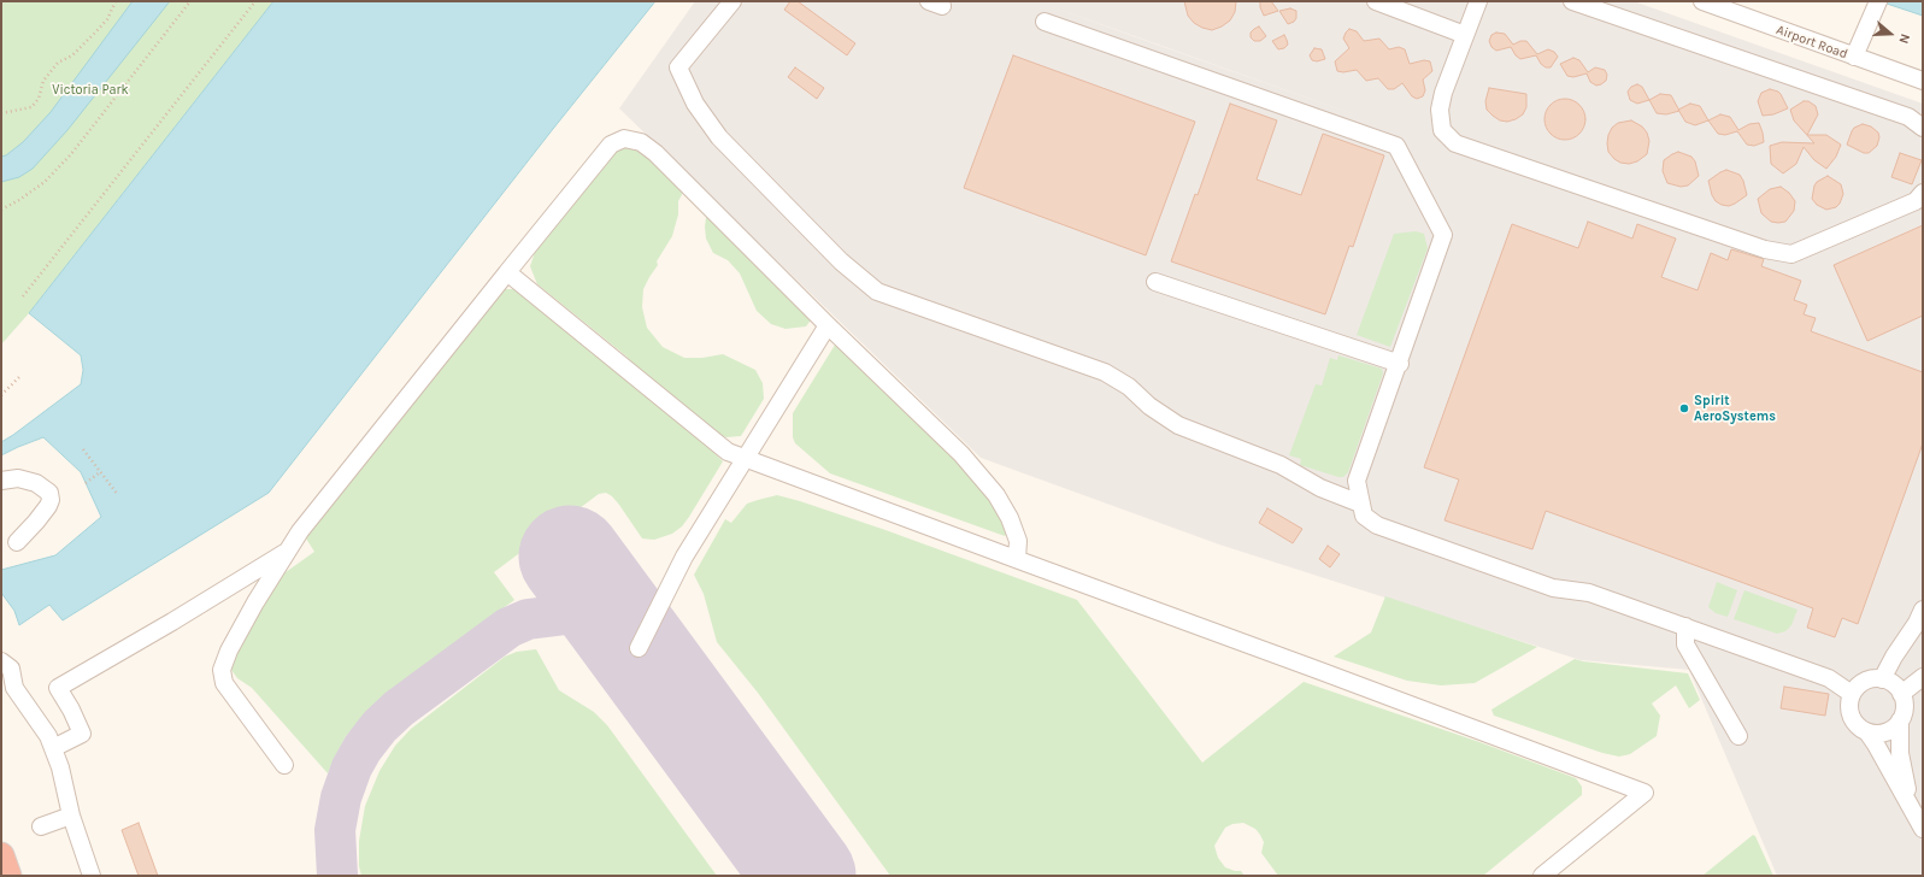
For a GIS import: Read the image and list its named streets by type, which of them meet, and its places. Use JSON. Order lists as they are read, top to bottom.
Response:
{
  "streets": {
    "street": ["Airport Road"]
  },
  "parks": ["Victoria Park"],
  "places": ["Spirit AeroSystems"],
  "north": "right"
}
